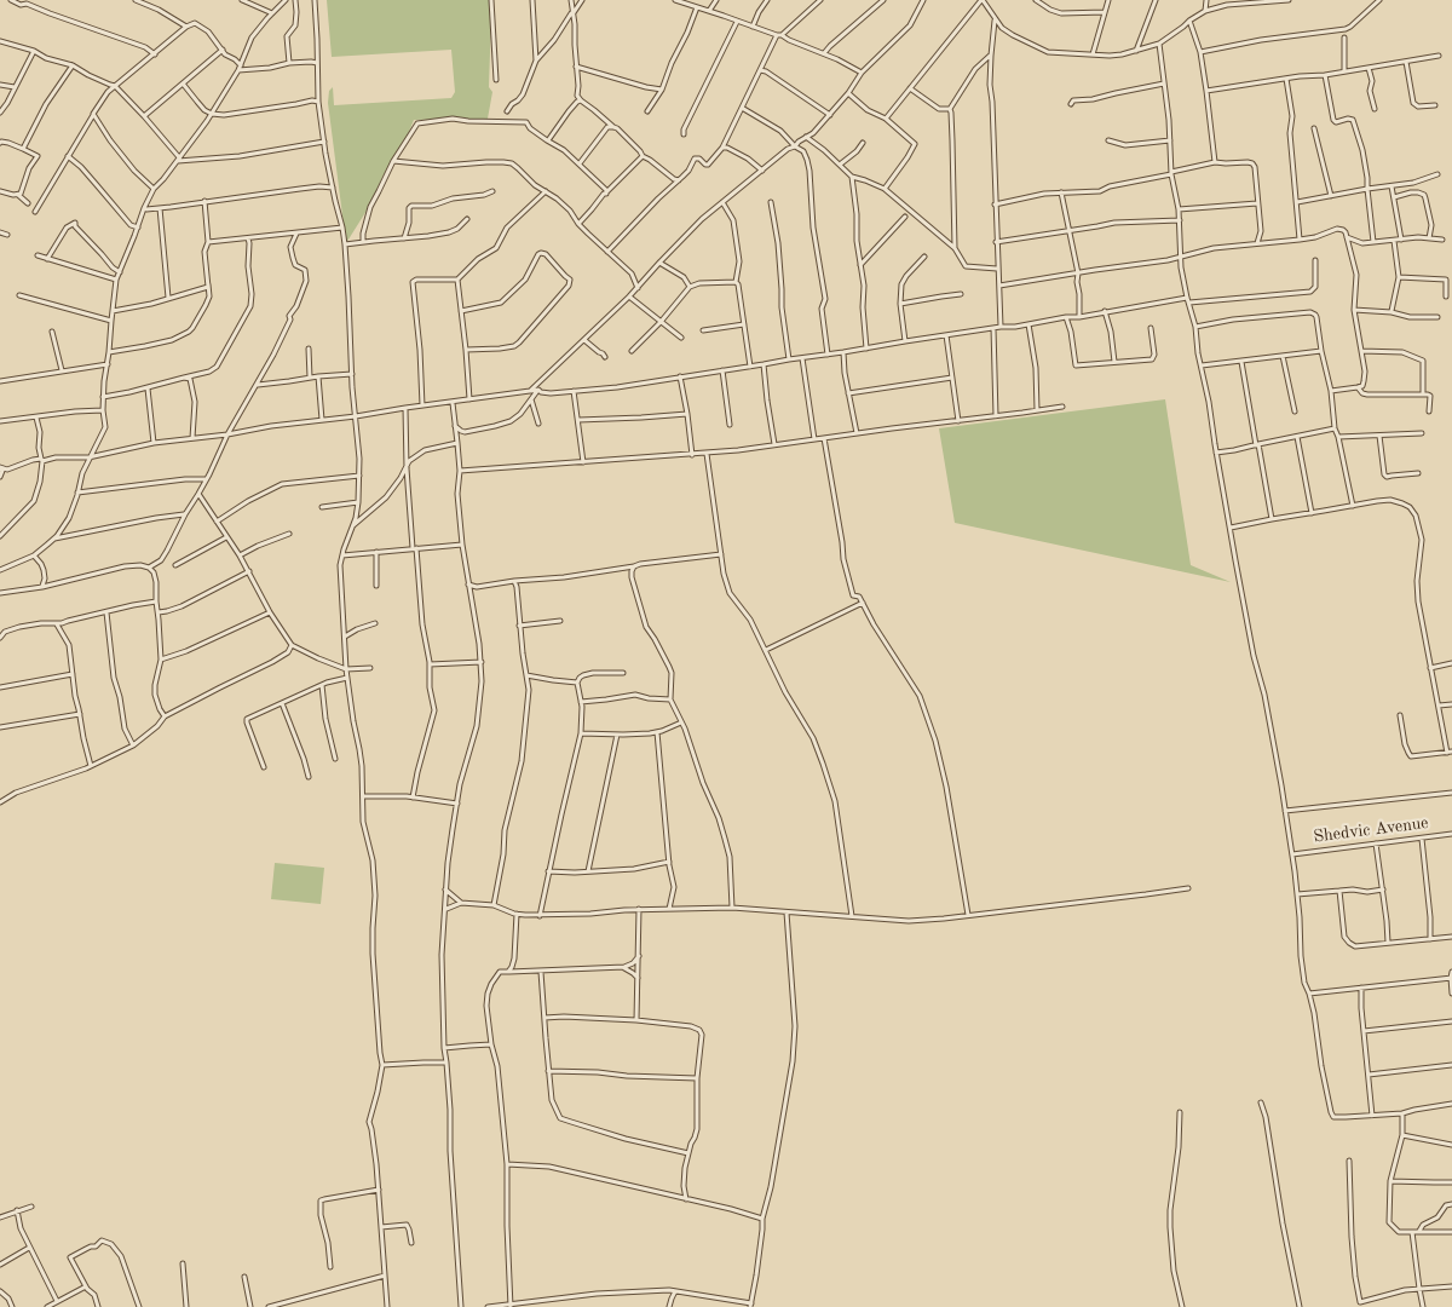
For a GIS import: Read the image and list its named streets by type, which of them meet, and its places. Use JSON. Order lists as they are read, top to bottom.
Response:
{
  "streets": {
    "street": ["Shedvic Avenue"]
  }
}
